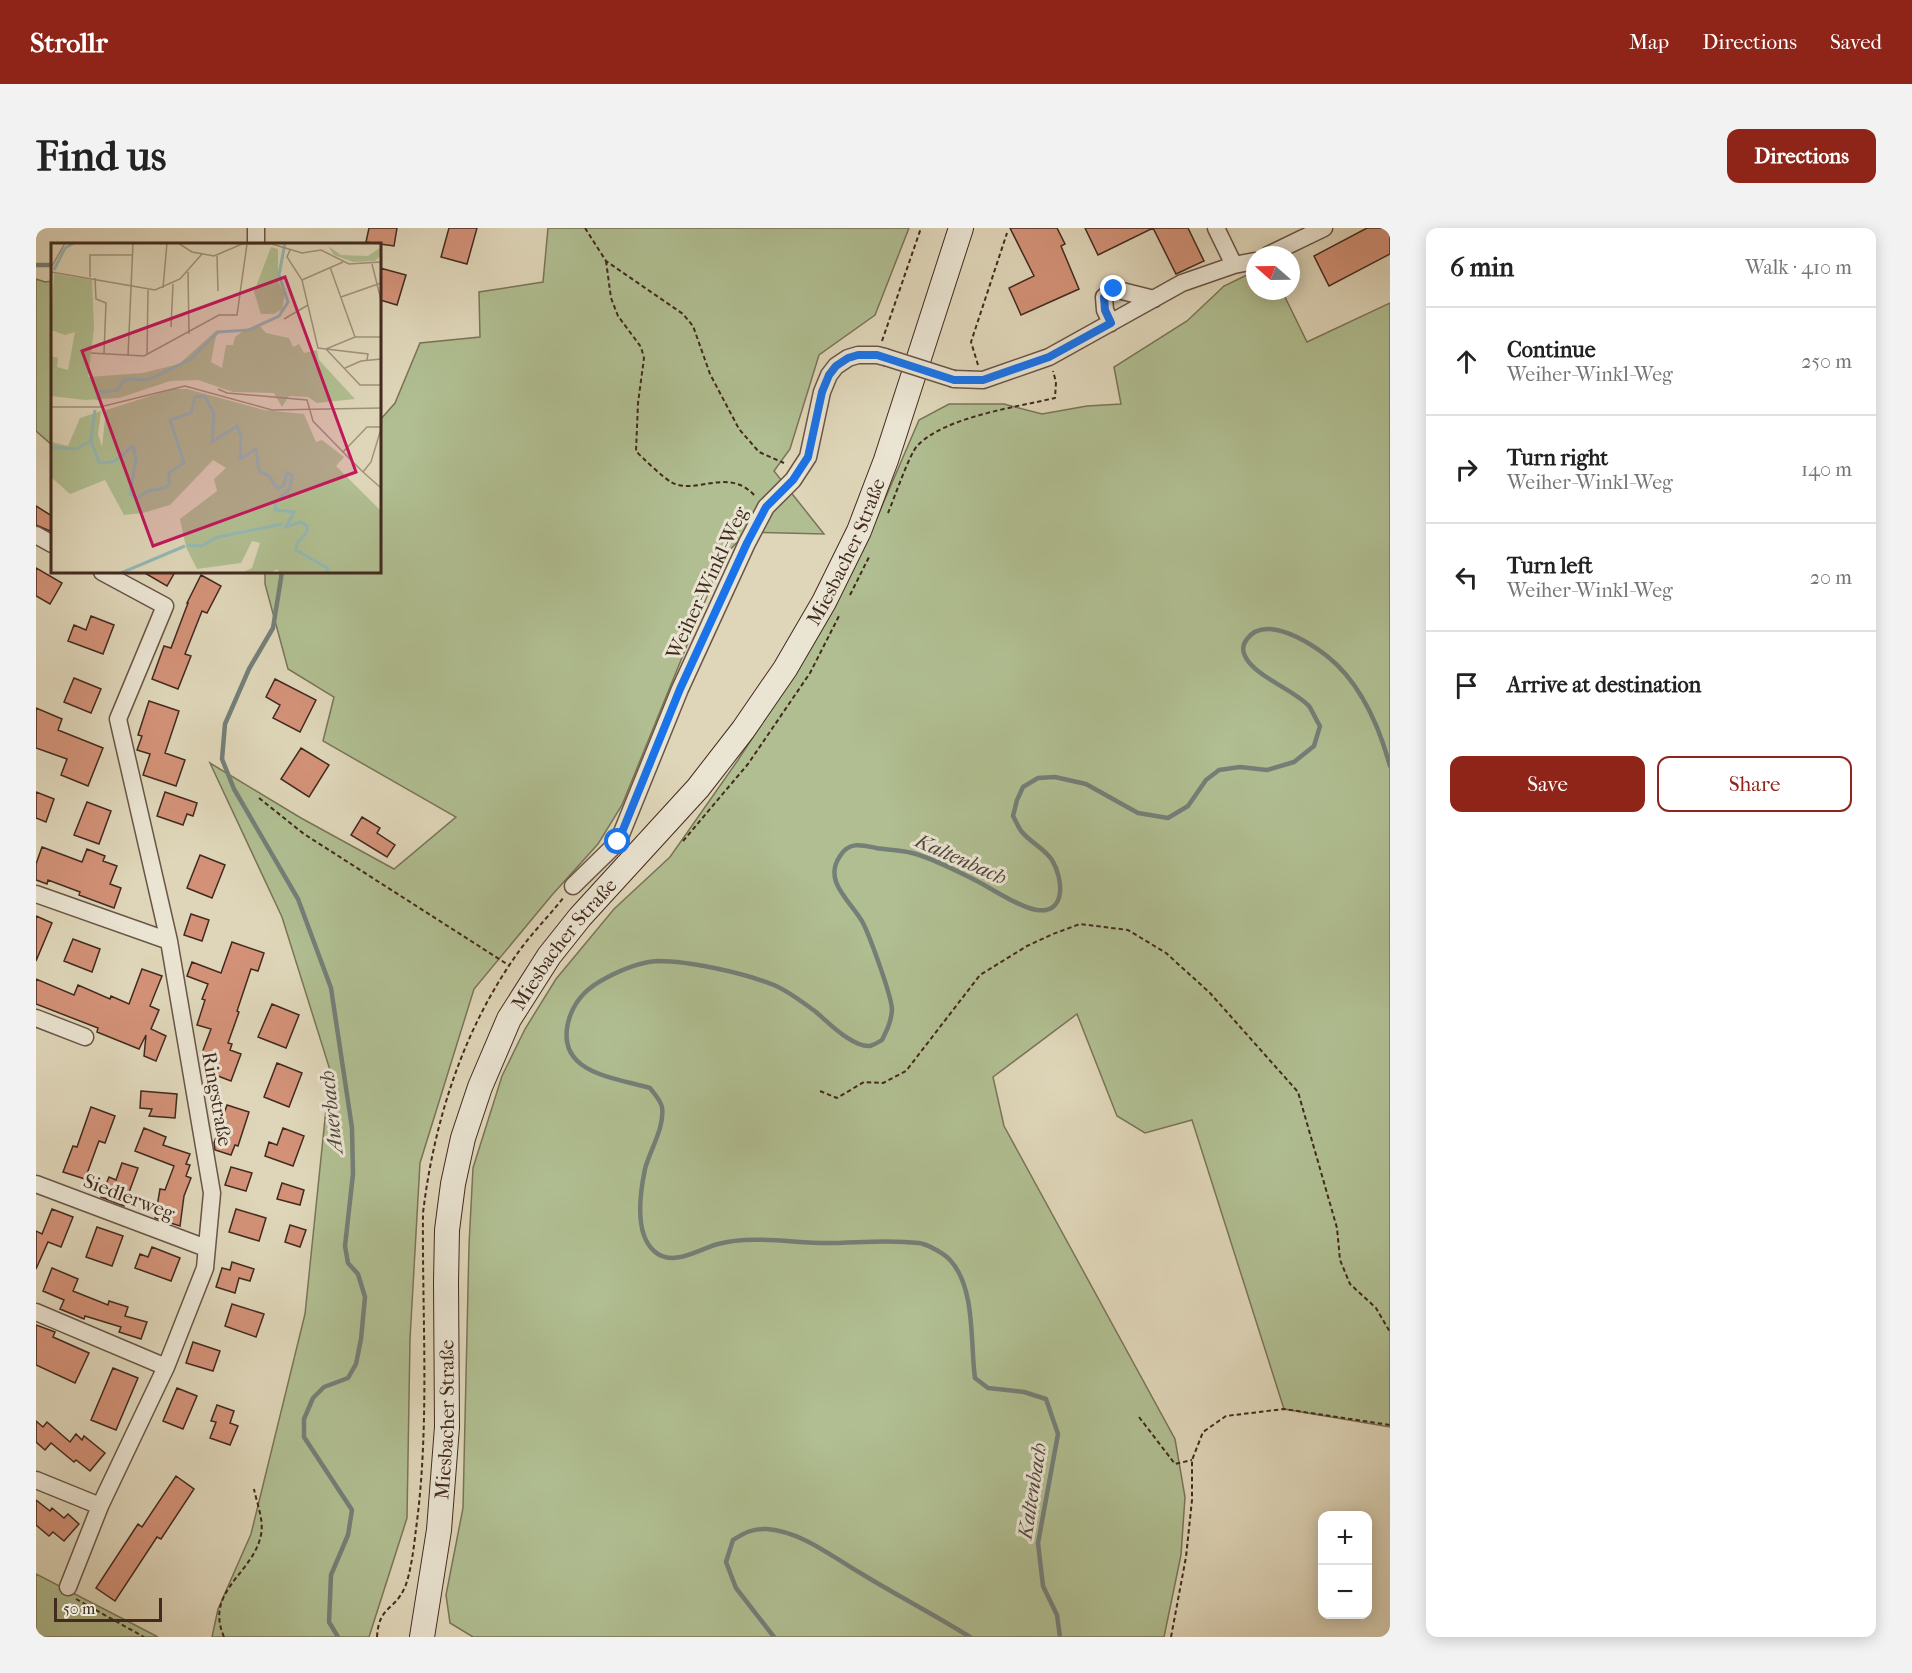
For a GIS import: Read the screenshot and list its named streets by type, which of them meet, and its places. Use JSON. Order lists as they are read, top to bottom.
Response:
{
  "streets": {
    "main road": ["Miesbacher Straße"],
    "street": ["Weiher-Winkl-Weg", "Ringstraße", "Siedlerweg"]
  },
  "crossings": [
    ["Ringstraße", "Siedlerweg"]
  ],
  "water": ["Kaltenbach", "Auerbach"],
  "scale_bar": "50 m",
  "north": "left",
  "page": {
    "header": "Strollr",
    "nav": ["Map", "Directions", "Saved"],
    "buttons": [
      "Directions",
      ["Save", "Share"]
    ],
    "title": "Find us",
    "heading": ["6 min", "Walk · 410 m"],
    "list": [
      ["Continue", "Weiher-Winkl-Weg", "250 m"],
      ["Turn right", "Weiher-Winkl-Weg", "140 m"],
      ["Turn left", "Weiher-Winkl-Weg", "20 m"],
      "Arrive at destination"
    ],
    "map_buttons": ["+", "−"],
    "scale": "50 m"
  }
}
